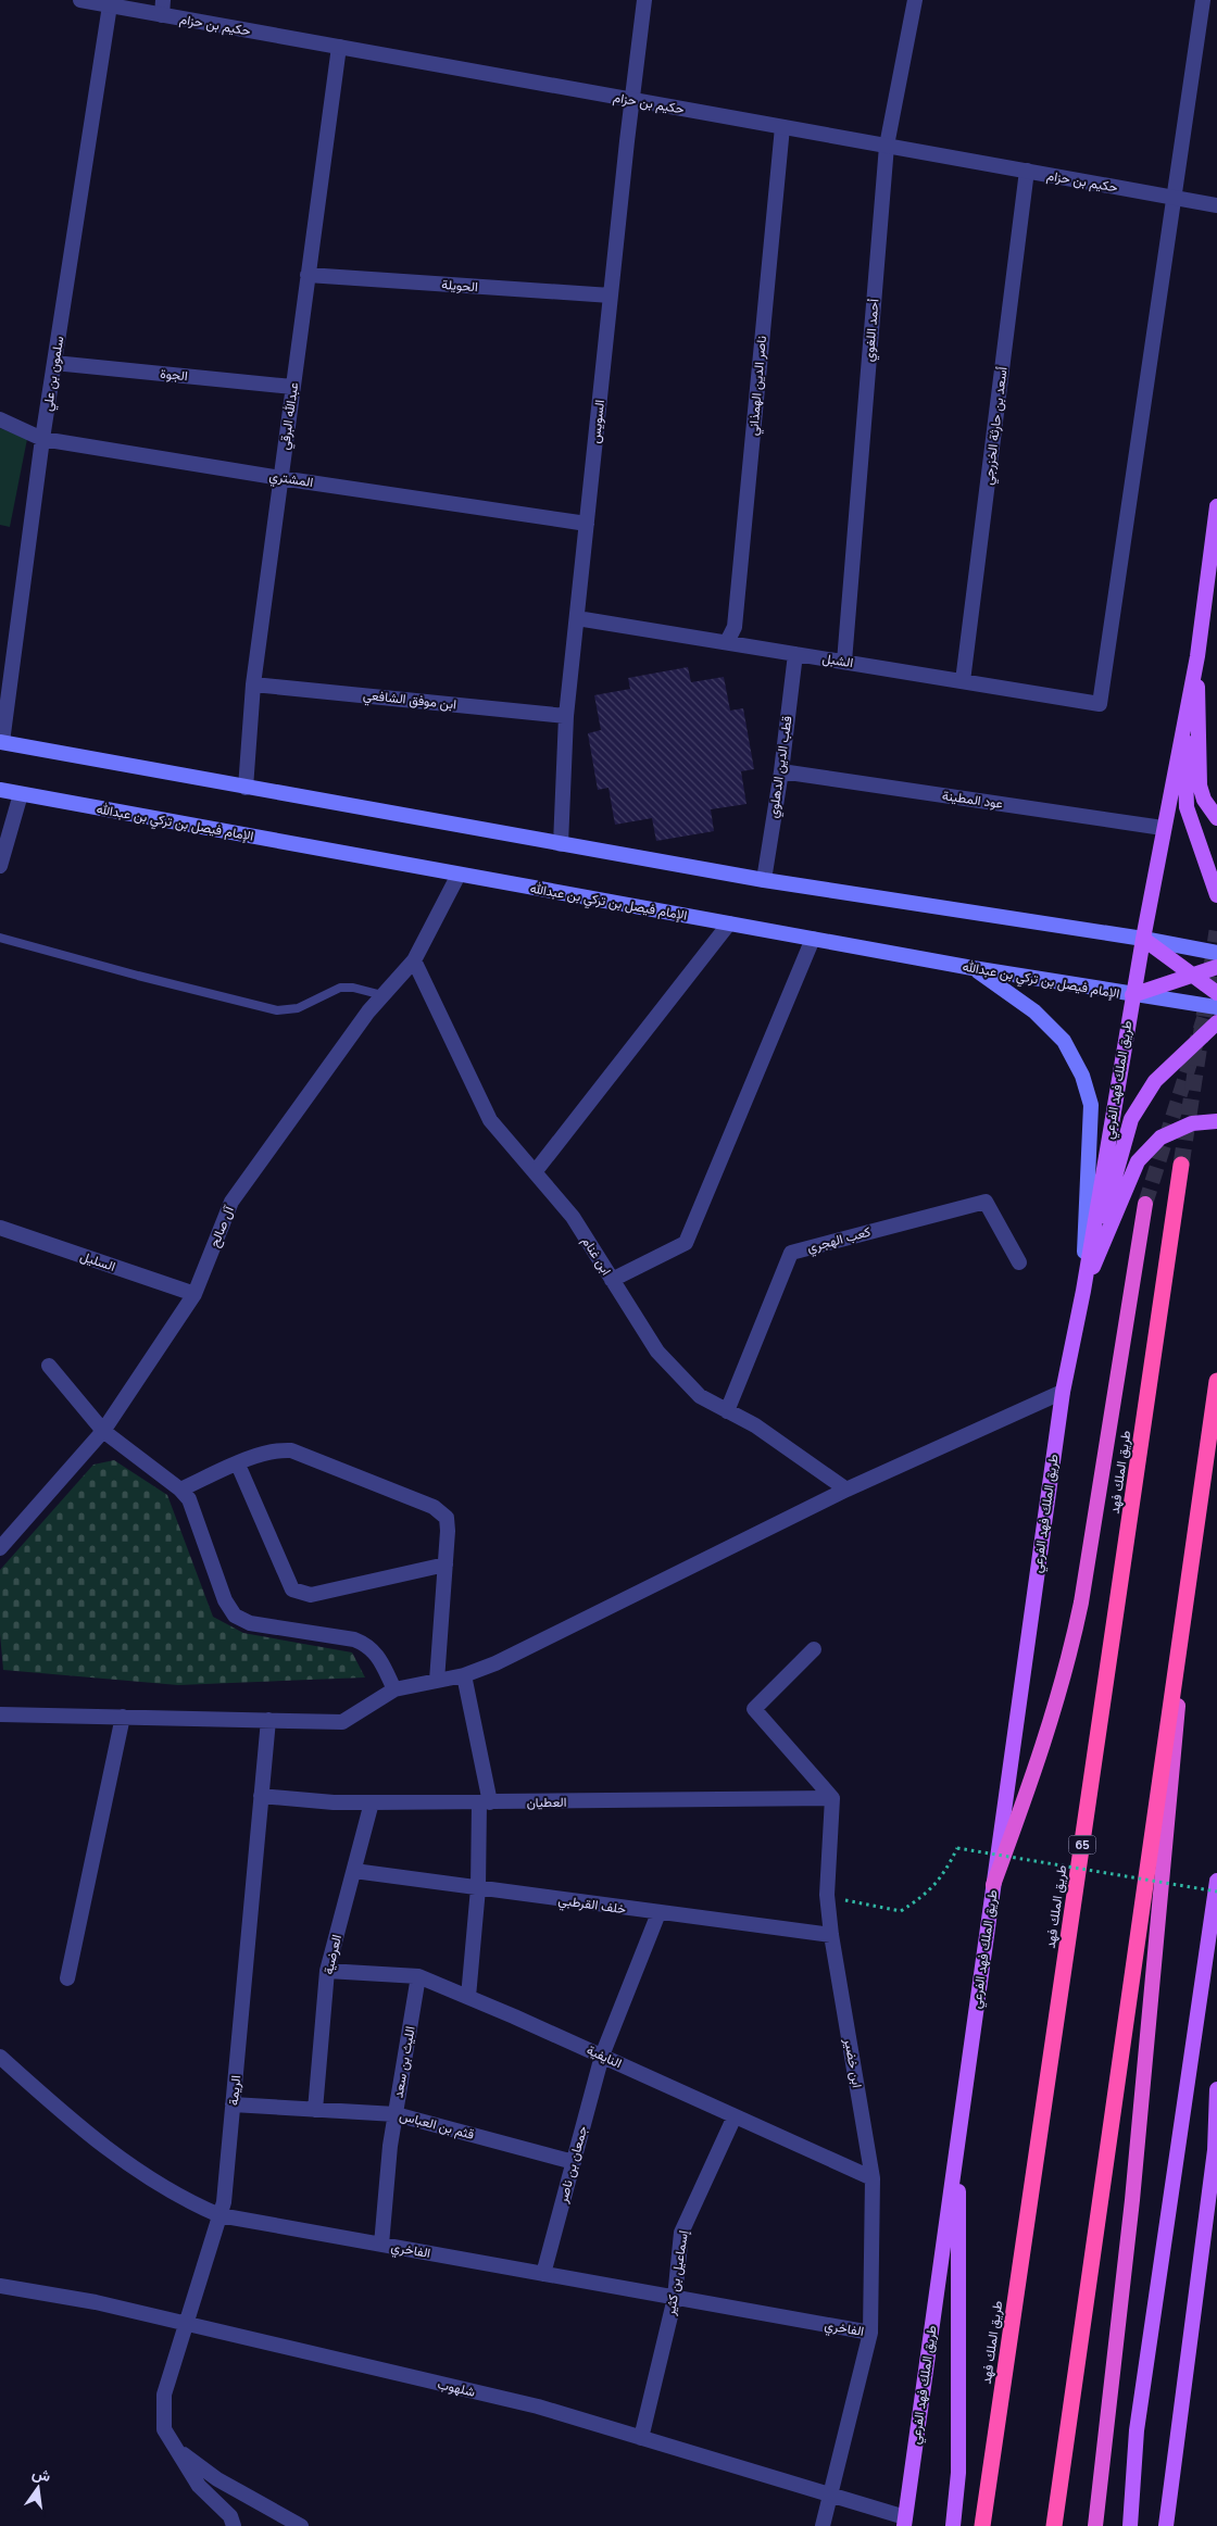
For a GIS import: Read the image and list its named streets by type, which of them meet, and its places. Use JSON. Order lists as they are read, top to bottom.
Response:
{
  "streets": {
    "highway": ["طريق الملك فهد", "65"],
    "main road": ["الإمام فيصل بن تركي بن عبدالله", "طريق الملك فهد الفرعي"],
    "street": [
      "حكيم بن حزام",
      "الحويلة",
      "أحمد اللغوي",
      "سلمون بن علي",
      "الجوة",
      "ناصر الدين الهمذاني",
      "عبدالله البرقي",
      "السويس",
      "أسعد بن حارثة الخزرجي",
      "المشتري",
      "الشبل",
      "ابن موفق الشافعي",
      "قطب الدين الدهلوي",
      "عود المطينة",
      "آل صالح",
      "كعب الهجري",
      "ابن غنام",
      "السليل",
      "العطيان",
      "خلف القرطبي",
      "العرضية",
      "النايفية",
      "الليث بن سعد",
      "ابن خضير",
      "الريمة",
      "قثم بن العباس",
      "جمعان بن ناصر",
      "الفاخري",
      "إسماعيل بن كثير",
      "شلهوب"
    ]
  },
  "crossings": [
    ["حكيم بن حزام", "أحمد اللغوي"],
    ["حكيم بن حزام", "سلمون بن علي"],
    ["حكيم بن حزام", "ناصر الدين الهمذاني"],
    ["حكيم بن حزام", "عبدالله البرقي"],
    ["حكيم بن حزام", "السويس"],
    ["حكيم بن حزام", "أسعد بن حارثة الخزرجي"],
    ["حكيم بن حزام", "الشبل"],
    ["الحويلة", "عبدالله البرقي"],
    ["الحويلة", "السويس"],
    ["أحمد اللغوي", "الشبل"],
    ["سلمون بن علي", "الجوة"],
    ["سلمون بن علي", "المشتري"],
    ["الجوة", "عبدالله البرقي"],
    ["ناصر الدين الهمذاني", "الشبل"],
    ["عبدالله البرقي", "المشتري"],
    ["عبدالله البرقي", "ابن موفق الشافعي"],
    ["السويس", "المشتري"],
    ["السويس", "الشبل"],
    ["السويس", "ابن موفق الشافعي"],
    ["أسعد بن حارثة الخزرجي", "الشبل"],
    ["الشبل", "قطب الدين الدهلوي"],
    ["قطب الدين الدهلوي", "عود المطينة"],
    ["عود المطينة", "طريق الملك فهد الفرعي"],
    ["الإمام فيصل بن تركي بن عبدالله", "طريق الملك فهد الفرعي"],
    ["الإمام فيصل بن تركي بن عبدالله", "آل صالح"],
    ["طريق الملك فهد الفرعي", "شلهوب"],
    ["آل صالح", "ابن غنام"],
    ["آل صالح", "السليل"],
    ["كعب الهجري", "ابن غنام"],
    ["العطيان", "العرضية"],
    ["العطيان", "ابن خضير"],
    ["العطيان", "الريمة"],
    ["خلف القرطبي", "العرضية"],
    ["خلف القرطبي", "ابن خضير"],
    ["خلف القرطبي", "جمعان بن ناصر"],
    ["العرضية", "النايفية"],
    ["العرضية", "قثم بن العباس"],
    ["النايفية", "الليث بن سعد"],
    ["النايفية", "ابن خضير"],
    ["النايفية", "جمعان بن ناصر"],
    ["النايفية", "إسماعيل بن كثير"],
    ["الليث بن سعد", "قثم بن العباس"],
    ["الليث بن سعد", "الفاخري"],
    ["ابن خضير", "الفاخري"],
    ["ابن خضير", "شلهوب"],
    ["الريمة", "قثم بن العباس"],
    ["الريمة", "الفاخري"],
    ["الريمة", "شلهوب"],
    ["قثم بن العباس", "جمعان بن ناصر"],
    ["جمعان بن ناصر", "الفاخري"],
    ["الفاخري", "إسماعيل بن كثير"],
    ["إسماعيل بن كثير", "شلهوب"]
  ],
  "north": "top"
}
